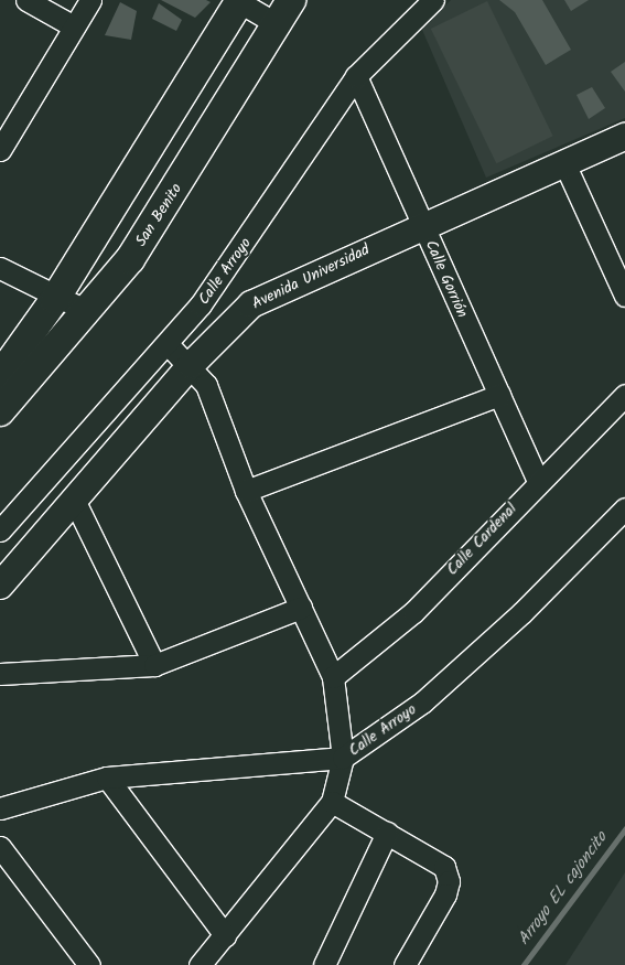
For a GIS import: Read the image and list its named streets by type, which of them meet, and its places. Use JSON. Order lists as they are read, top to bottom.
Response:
{
  "streets": {
    "main road": ["San Benito"],
    "street": [
      "Calle Arroyo",
      "Avenida Universidad",
      "Calle Gorrión",
      "Calle Cardenal"
    ]
  },
  "crossings": [
    ["Calle Arroyo", "Calle Gorrión"],
    ["Avenida Universidad", "Calle Gorrión"],
    ["Calle Gorrión", "Calle Cardenal"]
  ],
  "water": ["Arroyo EL cajoncito"]
}
